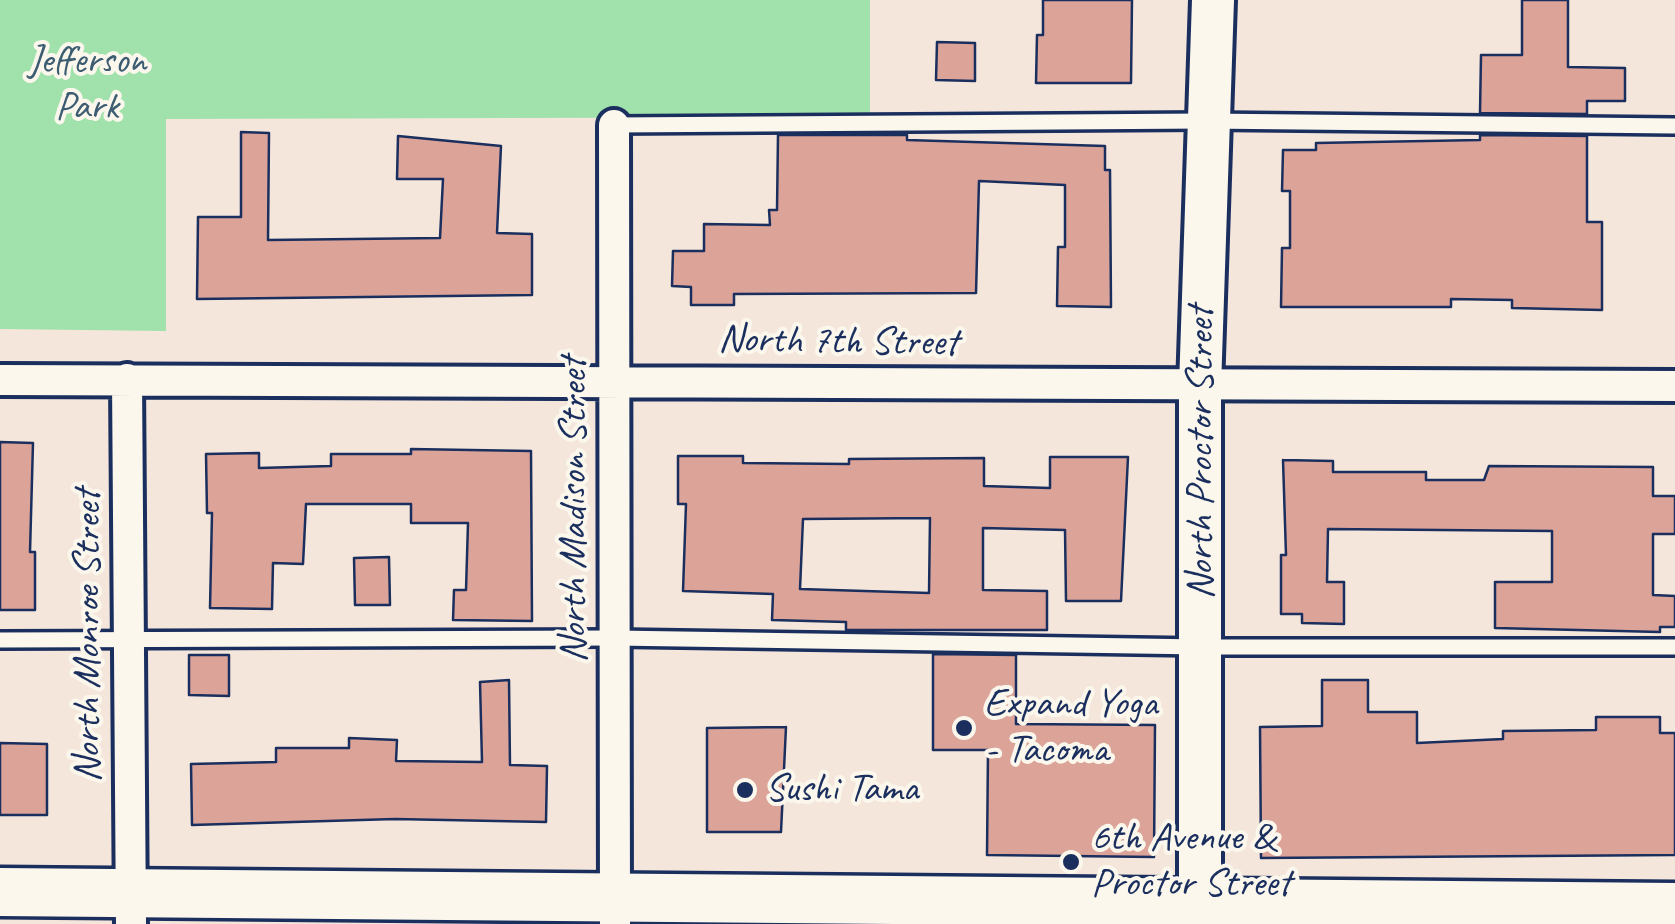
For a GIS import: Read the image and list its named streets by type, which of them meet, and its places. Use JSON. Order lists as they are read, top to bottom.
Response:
{
  "streets": {
    "street": [
      "North 7th Street",
      "North Proctor Street",
      "North Madison Street",
      "North Monroe Street"
    ]
  },
  "crossings": [
    ["North 7th Street", "North Proctor Street"],
    ["North 7th Street", "North Madison Street"],
    ["North 7th Street", "North Monroe Street"]
  ],
  "parks": ["Jefferson Park"],
  "places": ["Expand Yoga - Tacoma", "Sushi Tama", "6th Avenue & Proctor Street"]
}
